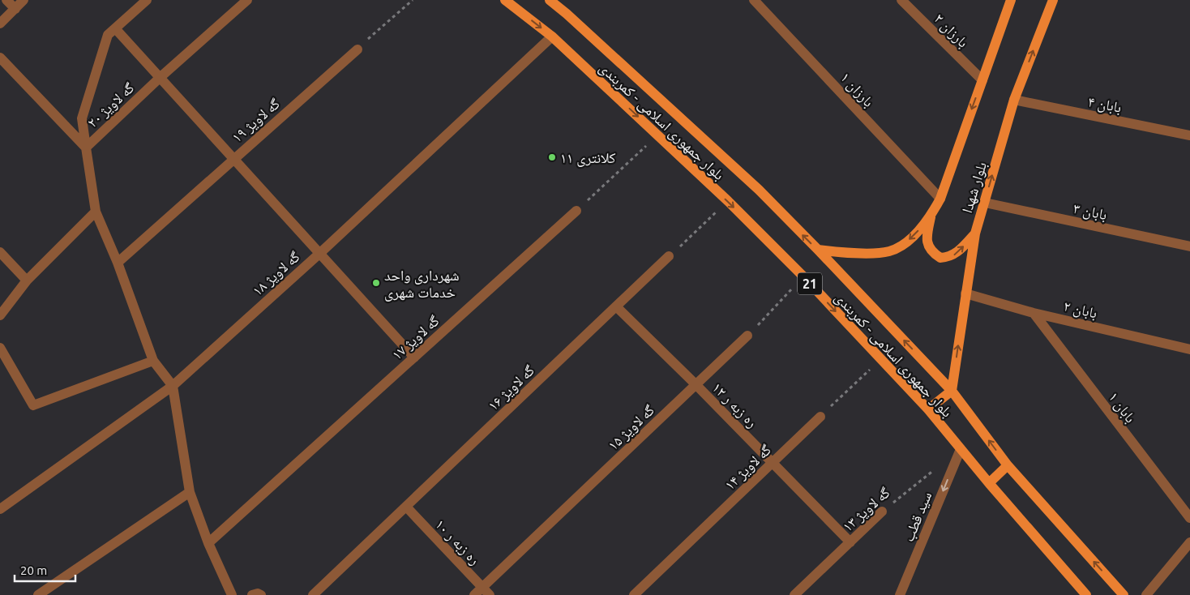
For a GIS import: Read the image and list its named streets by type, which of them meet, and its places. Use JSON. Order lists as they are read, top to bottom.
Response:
{
  "streets": {
    "main road": ["بلوار جمهوری اسلامی - کمربندی", "بلوار شهدا", "21"],
    "street": [
      "بارزان ۲",
      "بارزان ۱",
      "بابان ۴",
      "گه لاویژ ۲۰",
      "۱۹ گه لاویژ",
      "بابان ۳",
      "گه لاویژ ۱۸",
      "بابان ۲",
      "گه لاویژ ۱۷",
      "۱۶ گه لاویژ",
      "ره زبه ر ۱۲",
      "بابان ۱",
      "گه لاویژ ۱۵",
      "گه لاویژ ۱۴",
      "گه لاویژ ۱۳",
      "سید قطب",
      "ره زبه ر ۱۰"
    ]
  },
  "crossings": [
    ["بارزان ۲", "بلوار شهدا"],
    ["بارزان ۱", "بلوار شهدا"],
    ["بابان ۴", "بلوار شهدا"],
    ["بلوار جمهوری اسلامی - کمربندی", "بلوار شهدا"],
    ["بلوار جمهوری اسلامی - کمربندی", "گه لاویژ ۱۸"],
    ["بلوار جمهوری اسلامی - کمربندی", "سید قطب"],
    ["بلوار شهدا", "بابان ۳"],
    ["بلوار شهدا", "بابان ۲"],
    ["بابان ۲", "بابان ۱"],
    ["۱۶ گه لاویژ", "ره زبه ر ۱۲"],
    ["۱۶ گه لاویژ", "ره زبه ر ۱۰"],
    ["ره زبه ر ۱۲", "گه لاویژ ۱۵"],
    ["ره زبه ر ۱۲", "گه لاویژ ۱۴"],
    ["ره زبه ر ۱۲", "گه لاویژ ۱۳"],
    ["گه لاویژ ۱۵", "ره زبه ر ۱۰"]
  ],
  "one_way": ["سید قطب"],
  "places": ["کلانتری ۱۱", "شهرداری واحد خدمات شهری"],
  "scale_bar": "20 m"
}
